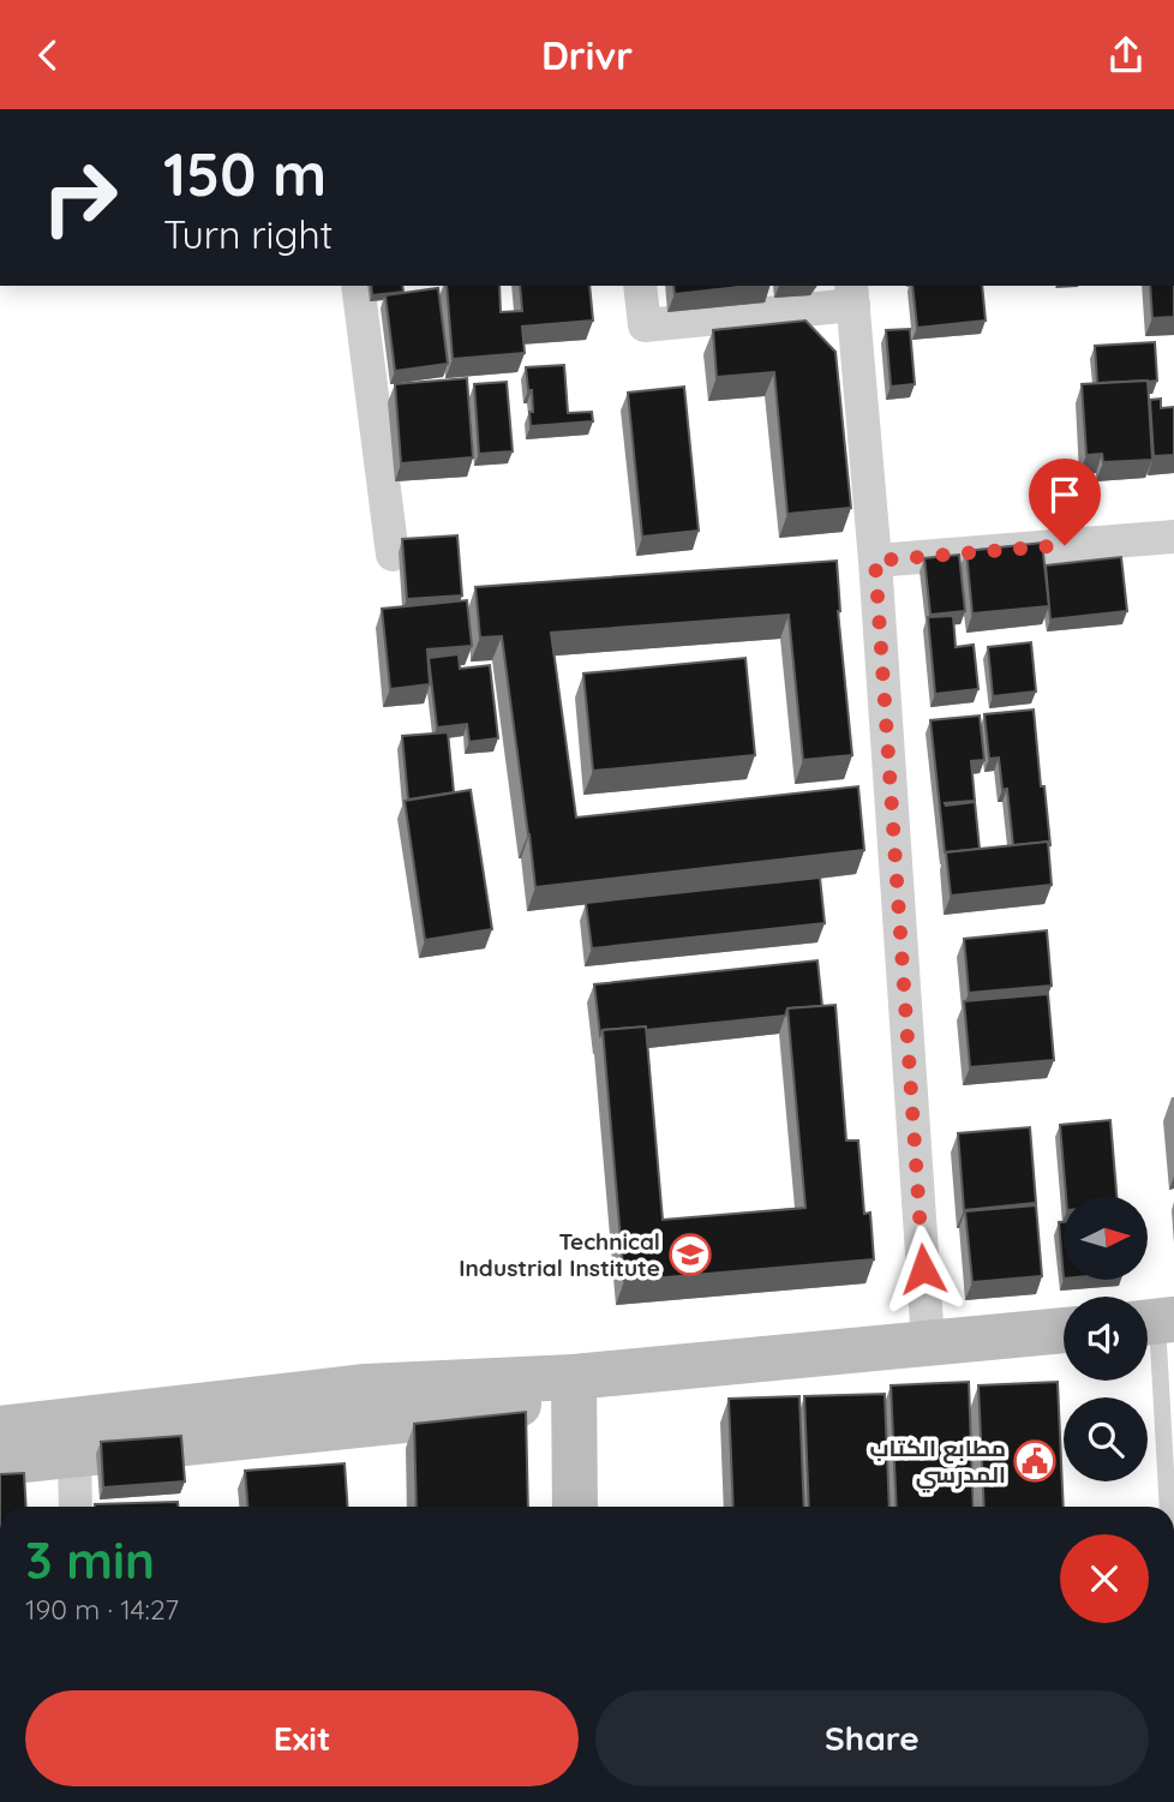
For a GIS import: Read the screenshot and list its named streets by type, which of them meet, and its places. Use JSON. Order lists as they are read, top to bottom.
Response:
{
  "places": {
    "school or university": ["Technical Industrial Institute"],
    "public building": ["مطابع الكتاب المدرسي"]
  },
  "north": "right",
  "page": {
    "header": "Drivr",
    "turn": ["150 m", "Turn right"],
    "heading": ["3 min", "190 m · 14:27"],
    "buttons": ["Exit", "Share"]
  }
}
